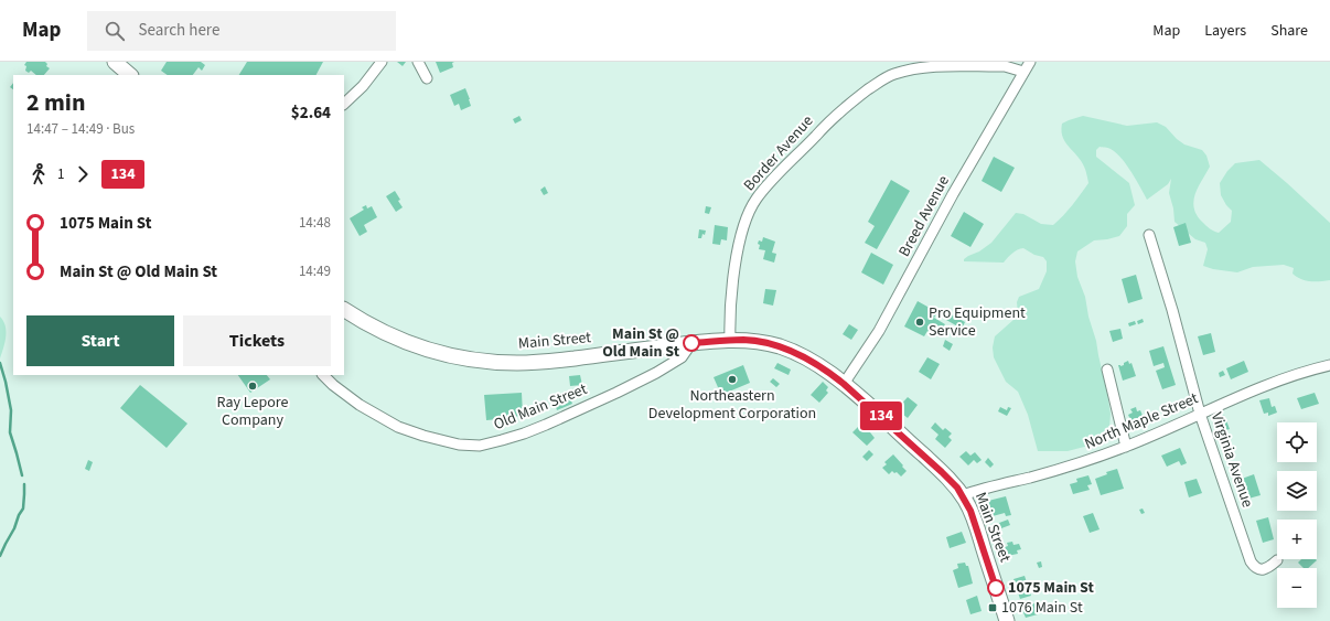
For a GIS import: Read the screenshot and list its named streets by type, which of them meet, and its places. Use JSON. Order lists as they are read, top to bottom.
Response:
{
  "streets": {
    "main road": ["Main Street"],
    "street": [
      "Border Avenue",
      "Breed Avenue",
      "Old Main Street",
      "North Maple Street",
      "Virginia Avenue"
    ]
  },
  "crossings": [
    ["Border Avenue", "Breed Avenue"],
    ["Border Avenue", "Main Street"],
    ["Breed Avenue", "Main Street"],
    ["Main Street", "Old Main Street"],
    ["Main Street", "North Maple Street"],
    ["North Maple Street", "Virginia Avenue"]
  ],
  "places": {
    "other": [
      "Pro Equipment Service",
      "Main St @ Old Main St",
      "Northeastern Development Corporation",
      "Ray Lepore Company",
      "1075 Main St"
    ],
    "transit": ["1076 Main St"]
  },
  "lines": ["bus line 134"],
  "page": {
    "header": "Map",
    "search": "Search here",
    "nav": ["Map", "Layers", "Share"],
    "on_map": "134",
    "heading": ["2 min", "14:47 – 14:49 · Bus", "$2.64"],
    "legs": ["1", "134"],
    "list": [
      {
        "name": "1075 Main St",
        "value": "14:48"
      },
      {
        "name": "Main St @ Old Main St",
        "value": "14:49"
      }
    ],
    "buttons": ["Start", "Tickets"],
    "map_buttons": ["+", "−"]
  }
}
